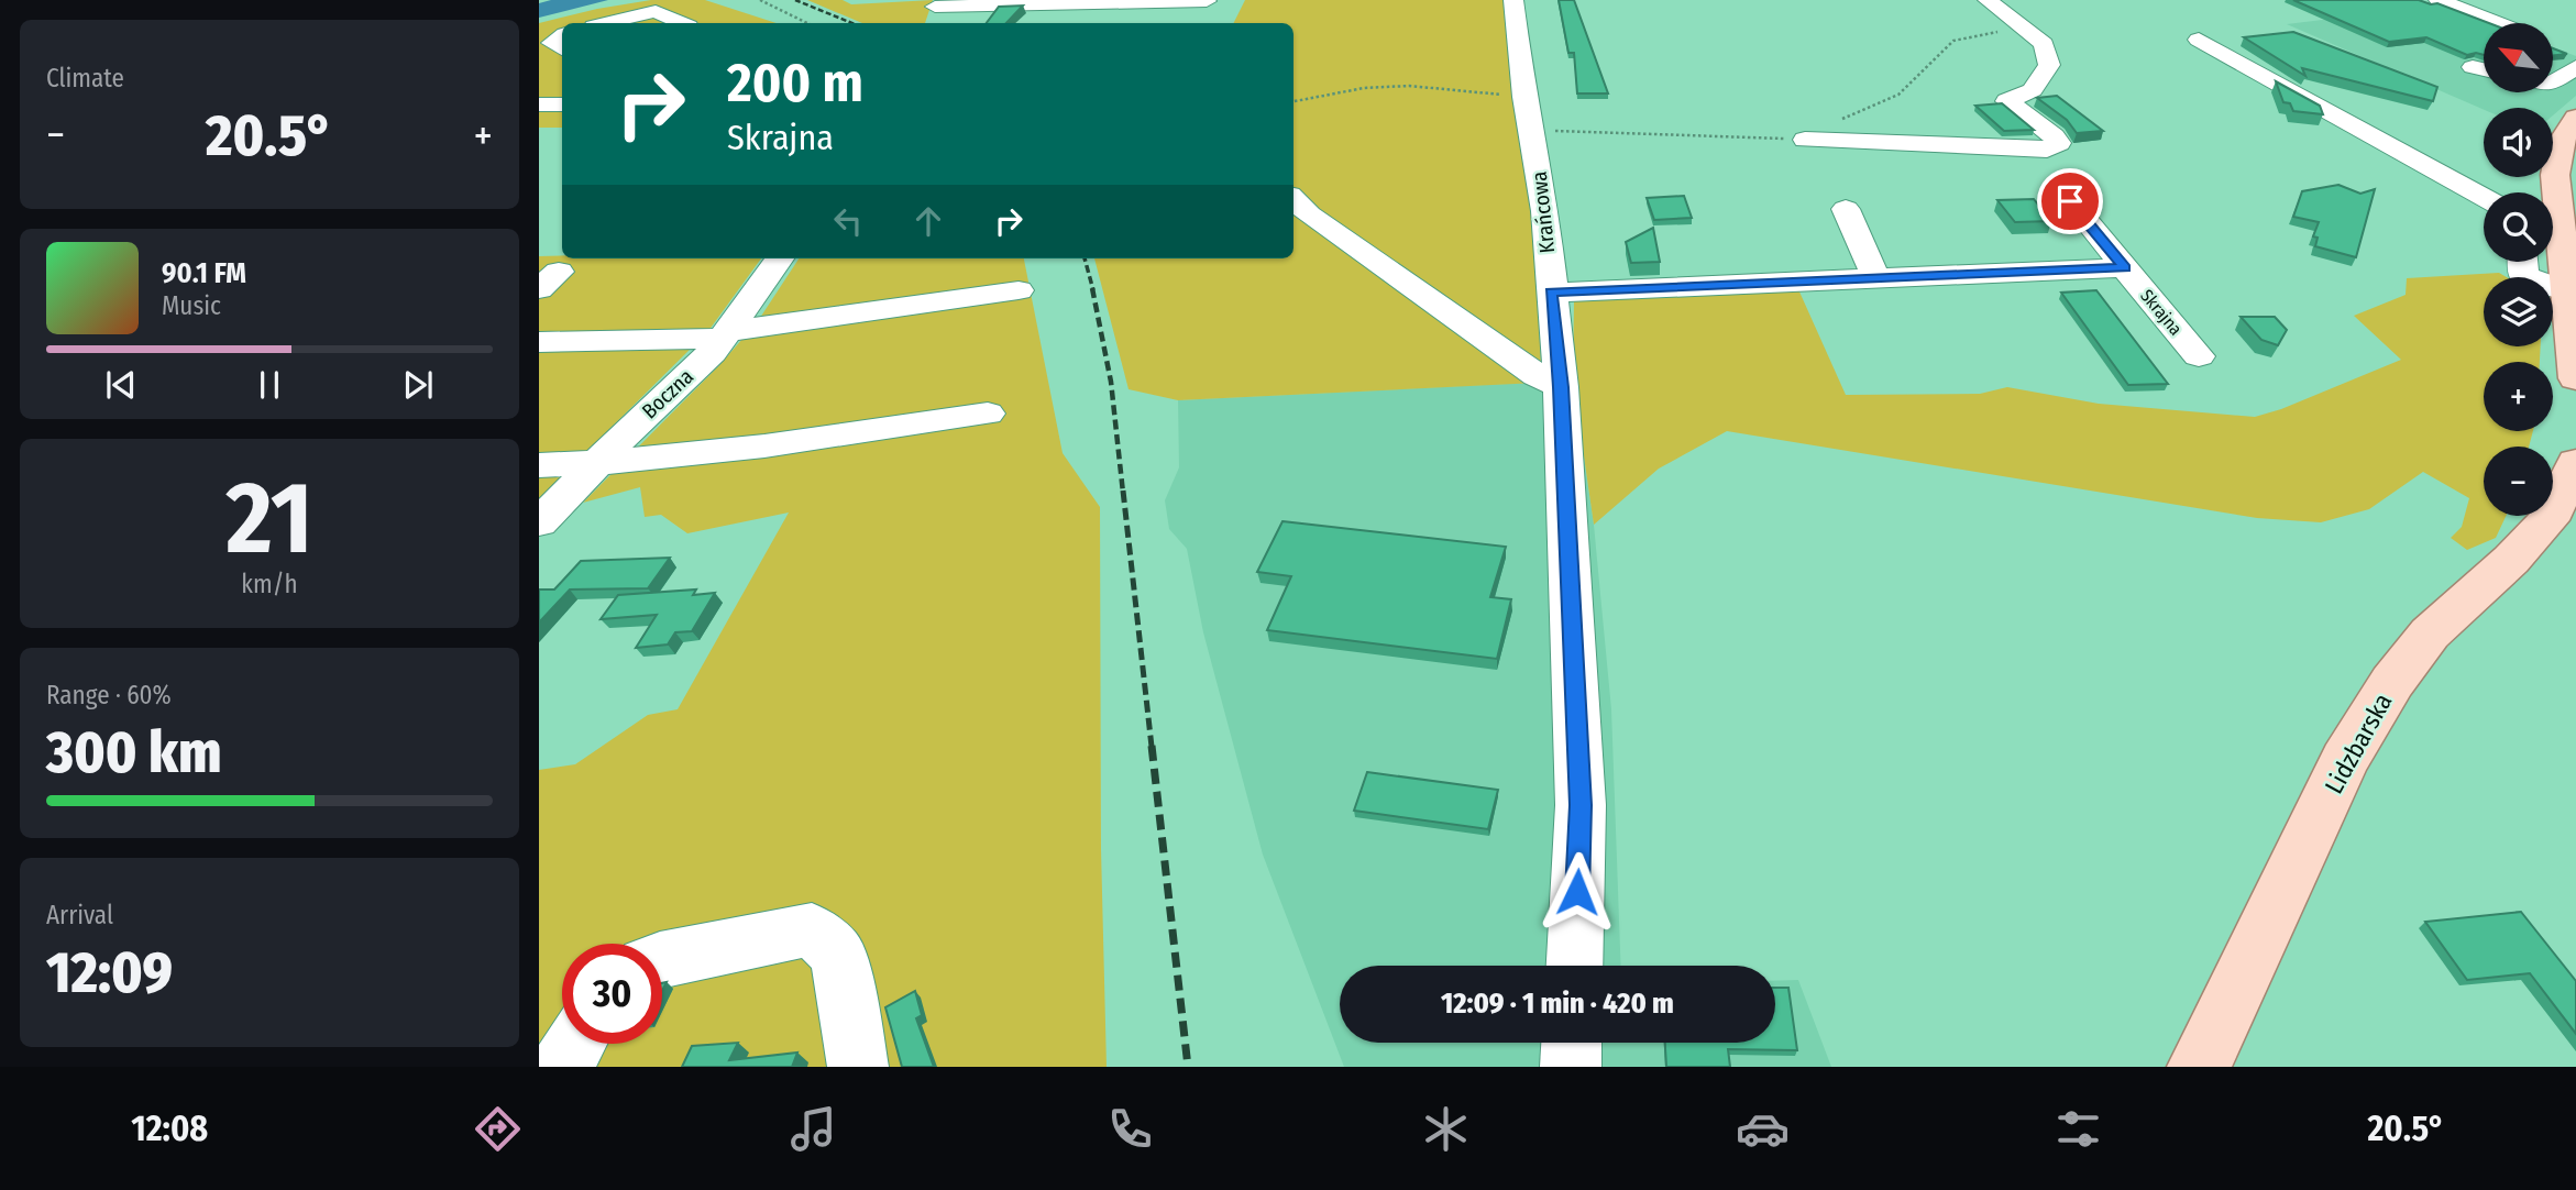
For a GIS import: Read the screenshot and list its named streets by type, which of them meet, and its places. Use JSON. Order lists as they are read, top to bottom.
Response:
{
  "streets": {
    "main road": ["Lidzbarska"],
    "street": ["Krańcowa", "Skrajna", "Boczna"]
  },
  "crossings": [
    ["Krańcowa", "Skrajna"]
  ],
  "north": "top left",
  "page": {
    "tile": [
      "Climate",
      ["21", "km/h"],
      ["Range · 60%", "300 km"],
      ["Arrival", "12:09"]
    ],
    "map_buttons": ["+", "−"],
    "turn": ["200 m", "Skrajna"],
    "heat": ["−", "20.5°", "+"],
    "song": ["90.1 FM", "Music"],
    "limit": "30",
    "trip": "12:09 · 1 min · 420 m",
    "tabs": ["12:08", "20.5°"]
  }
}
